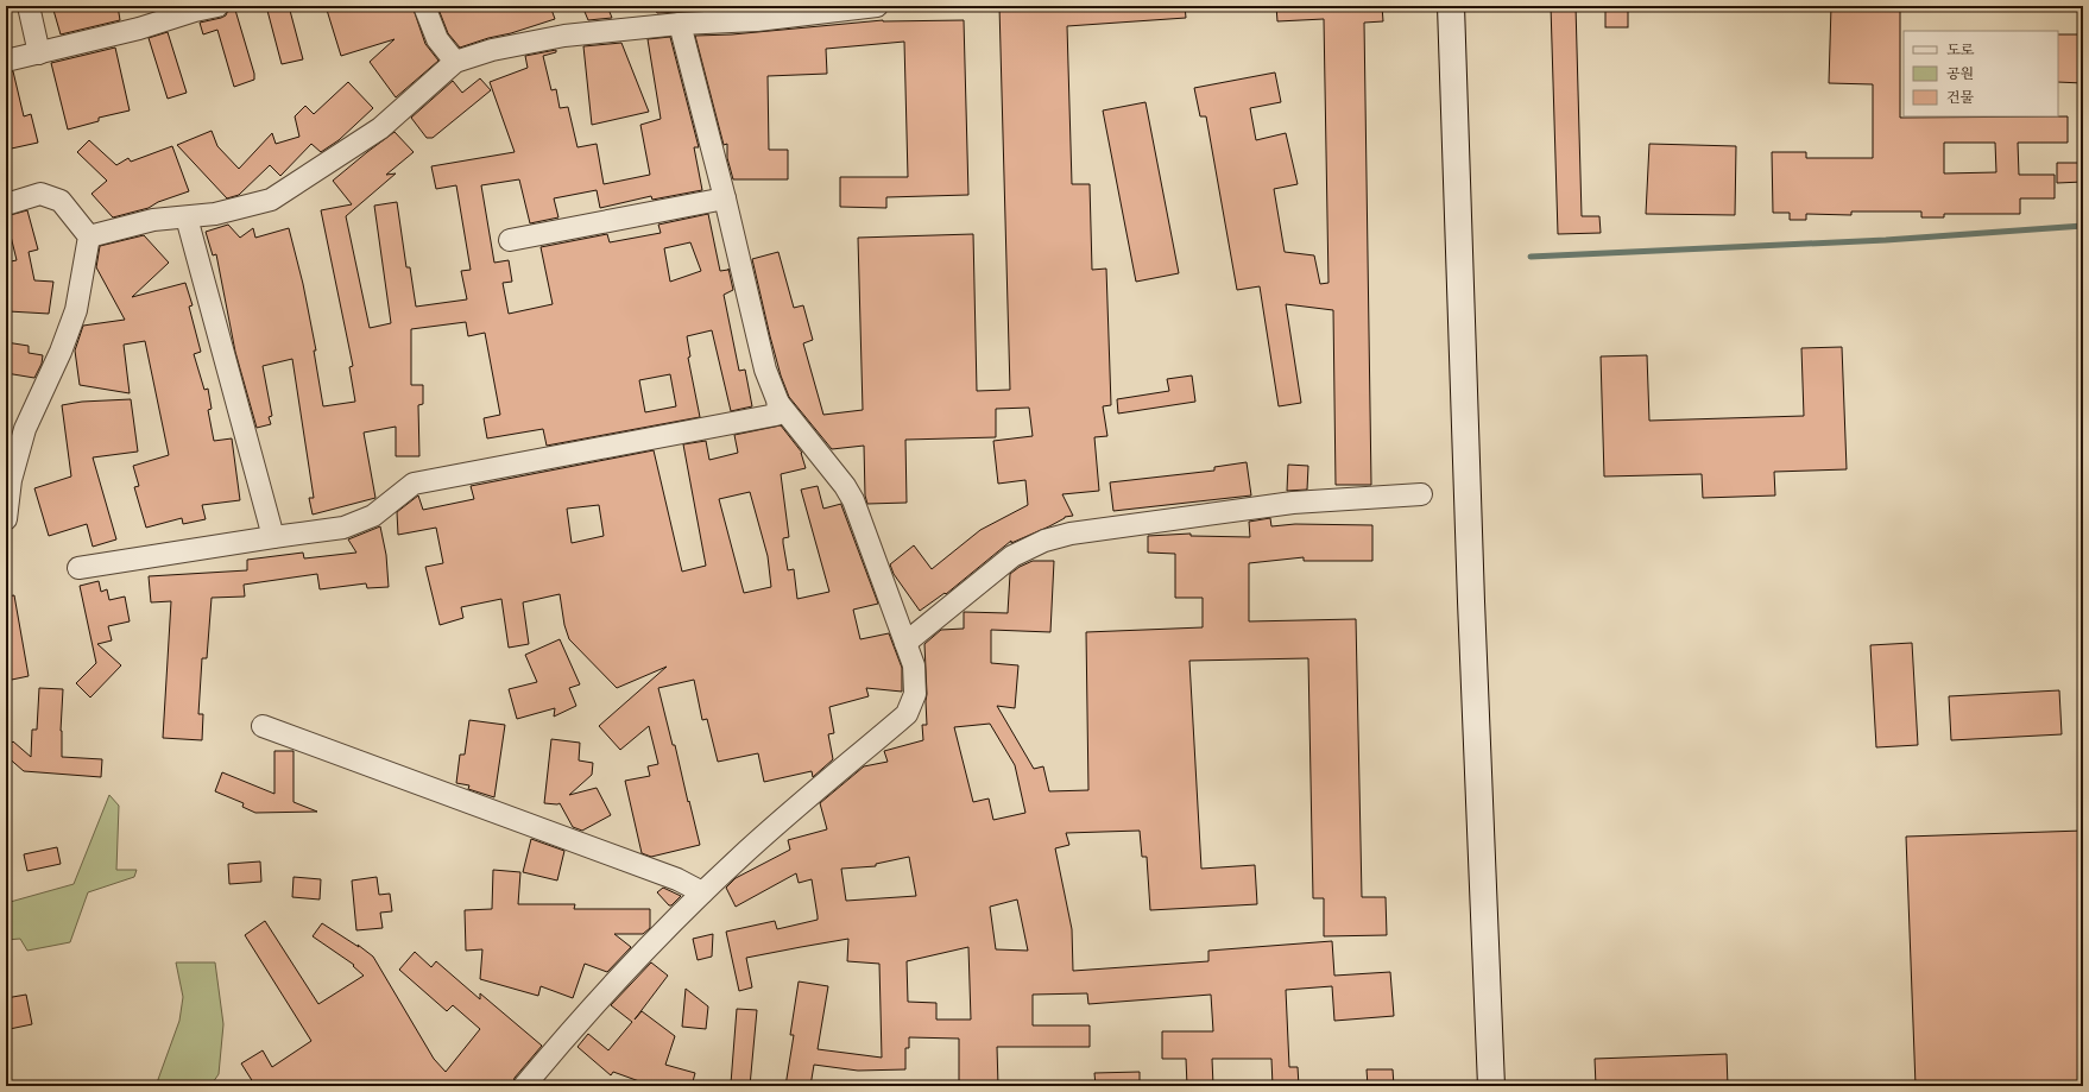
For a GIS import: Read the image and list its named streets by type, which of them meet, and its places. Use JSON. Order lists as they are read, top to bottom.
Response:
{
  "legend": ["도로", "공원", "건물"]
}
